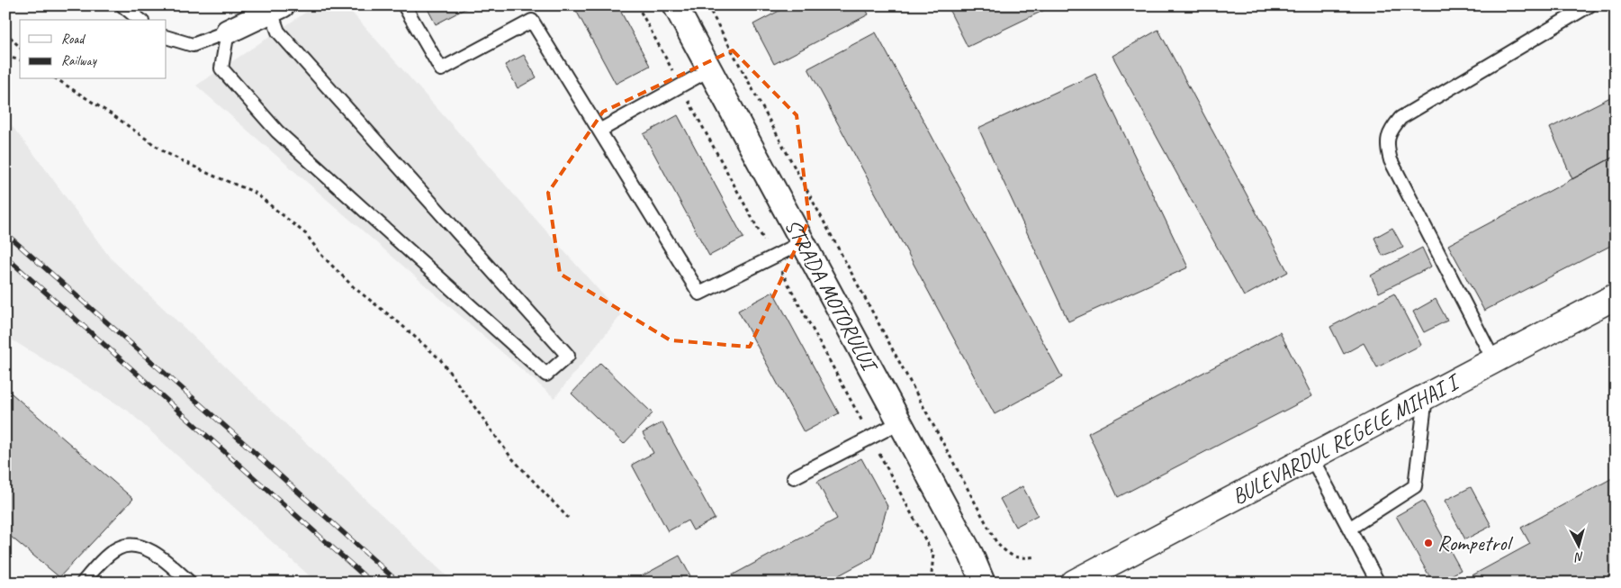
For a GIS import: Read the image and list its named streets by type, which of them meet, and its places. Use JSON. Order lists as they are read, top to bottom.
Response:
{
  "streets": {
    "main road": ["BULEVARDUL REGELE MIHAI I"],
    "street": ["STRADA MOTORULUI"]
  },
  "places": ["Rompetrol"],
  "legend": ["Road", "Railway"],
  "north": "bottom"
}
